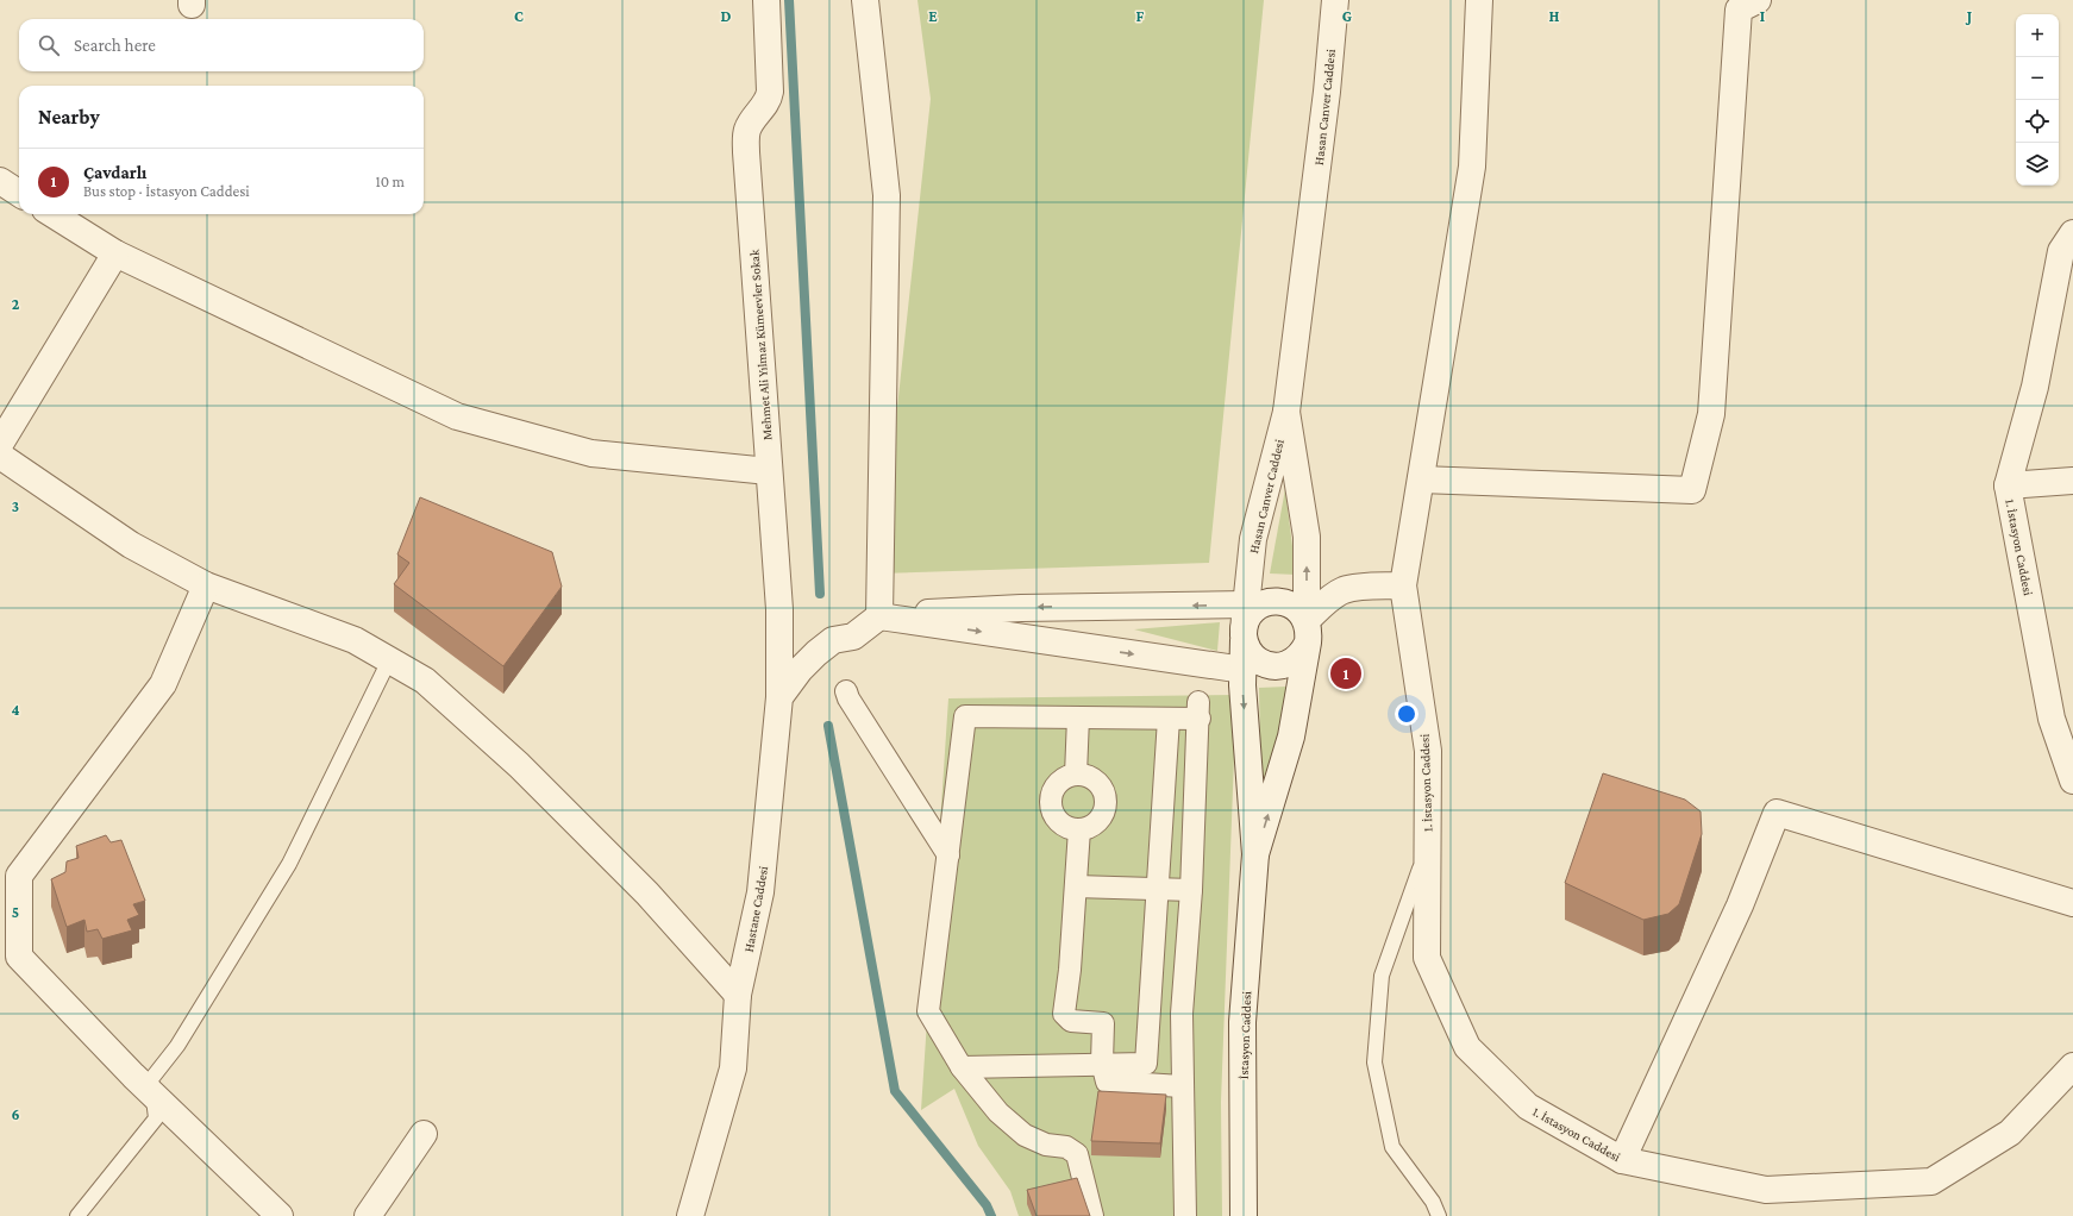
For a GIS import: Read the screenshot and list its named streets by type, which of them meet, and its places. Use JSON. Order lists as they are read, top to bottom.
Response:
{
  "streets": {
    "street": [
      "Hasan Canver Caddesi",
      "Mehmet Ali Yılmaz Kümeevler Sokak",
      "1. İstasyon Caddesi",
      "Hastane Caddesi",
      "İstasyon Caddesi"
    ]
  },
  "crossings": [
    ["Hasan Canver Caddesi", "İstasyon Caddesi"],
    ["Mehmet Ali Yılmaz Kümeevler Sokak", "Hastane Caddesi"]
  ],
  "page": {
    "map_buttons": ["+", "−"],
    "search": "Search here",
    "heading": "Nearby",
    "list": [
      {
        "mark": "1",
        "name": "Çavdarlı",
        "note": "Bus stop · İstasyon Caddesi",
        "value": "10 m"
      }
    ],
    "pins": "1"
  },
  "grid": {
    "columns": [
      "C",
      "D",
      "E",
      "F",
      "G",
      "H",
      "I",
      "J"
    ],
    "rows": [
      "2",
      "3",
      "4",
      "5",
      "6"
    ]
  }
}
